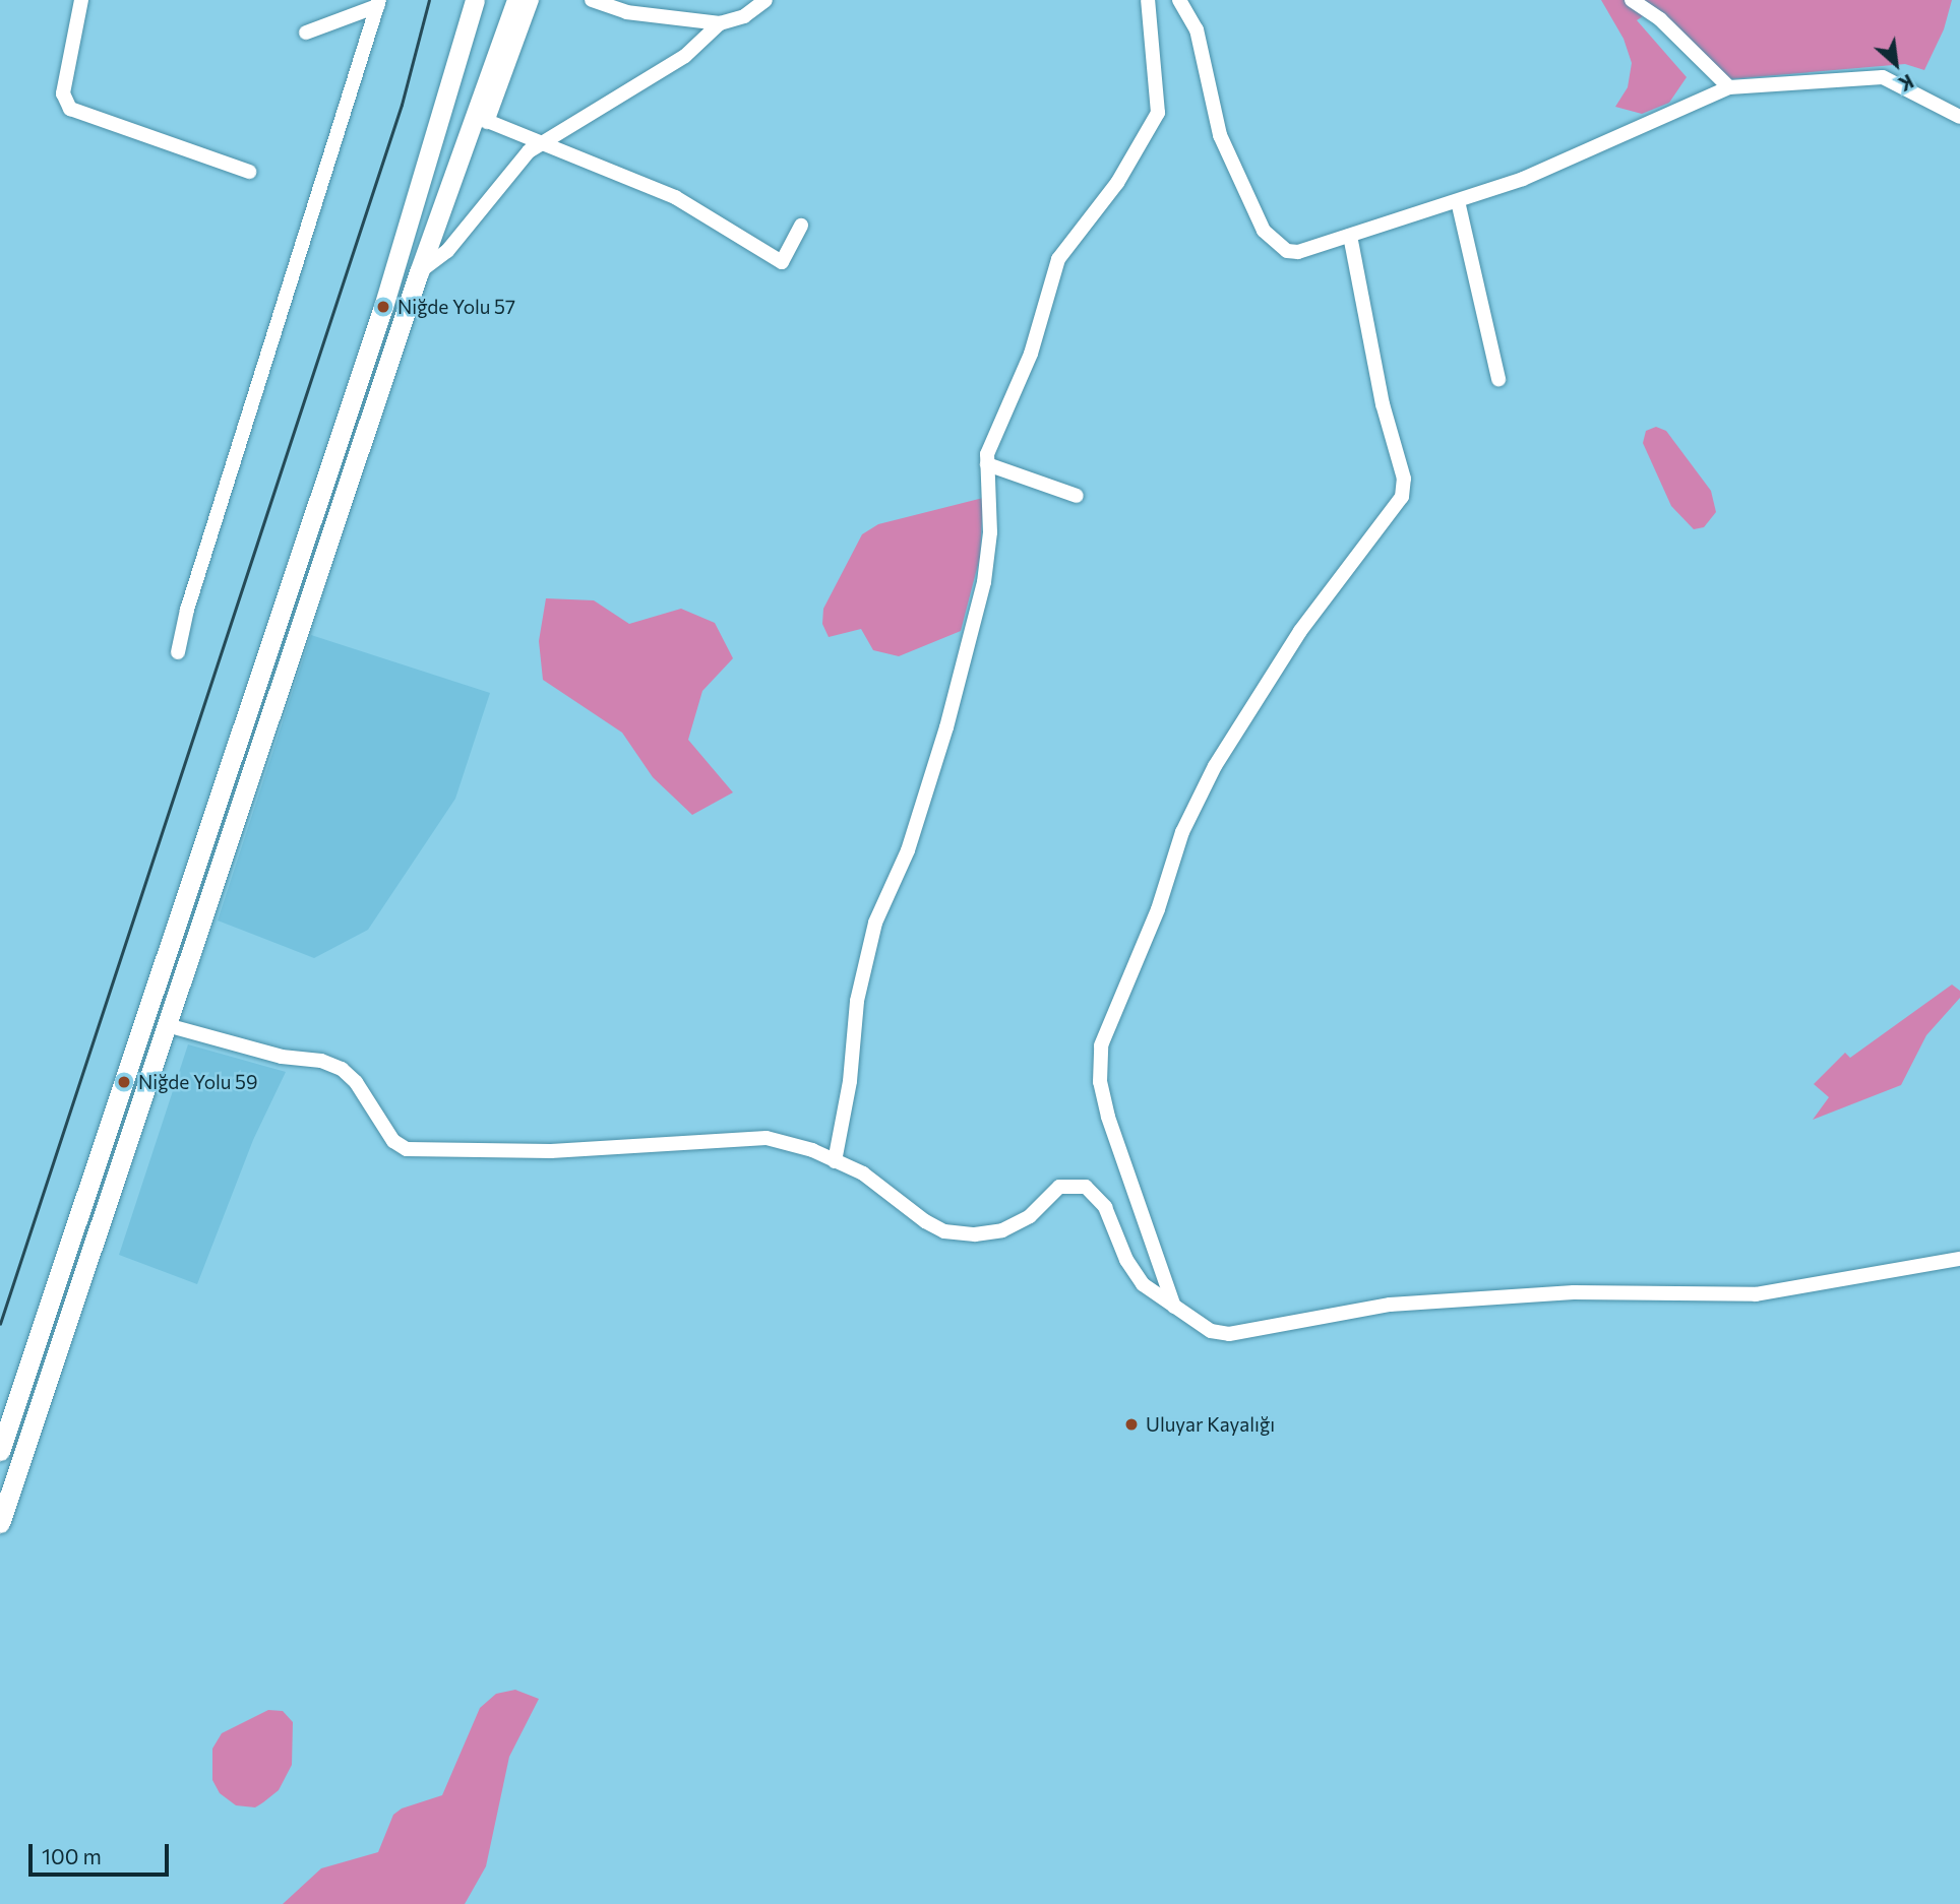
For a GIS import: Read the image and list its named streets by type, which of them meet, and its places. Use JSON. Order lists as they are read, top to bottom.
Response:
{
  "places": ["Niğde Yolu 57", "Niğde Yolu 59", "Uluyar Kayalığı"],
  "scale_bar": "100 m",
  "north": "bottom right"
}
